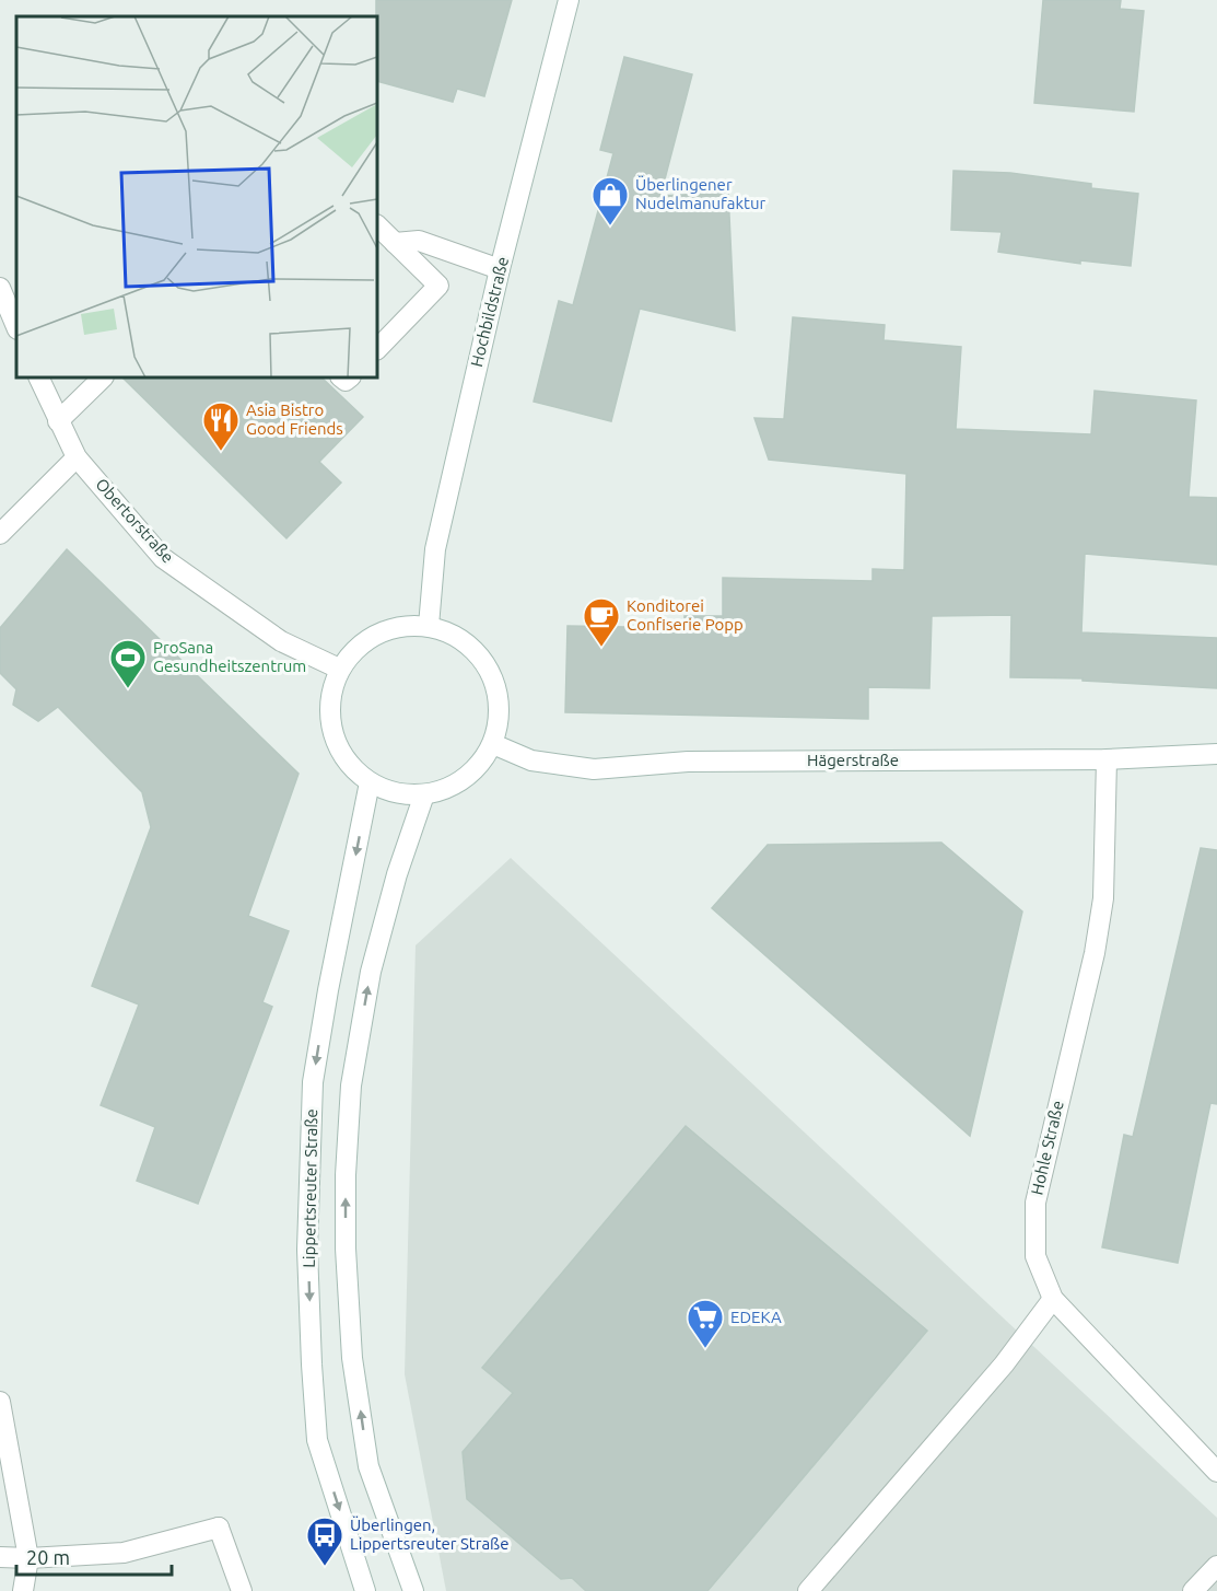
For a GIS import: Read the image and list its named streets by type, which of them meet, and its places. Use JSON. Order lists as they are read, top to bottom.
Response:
{
  "streets": {
    "street": [
      "Hochbildstraße",
      "Obertorstraße",
      "Hägerstraße",
      "Hohle Straße",
      "Lippertsreuter Straße"
    ]
  },
  "crossings": [
    ["Hochbildstraße", "Obertorstraße"],
    ["Hochbildstraße", "Hägerstraße"],
    ["Hochbildstraße", "Lippertsreuter Straße"],
    ["Obertorstraße", "Hägerstraße"],
    ["Obertorstraße", "Lippertsreuter Straße"],
    ["Hägerstraße", "Hohle Straße"],
    ["Hägerstraße", "Lippertsreuter Straße"]
  ],
  "places": {
    "shop": ["Überlingener Nudelmanufaktur"],
    "restaurant": ["Asia Bistro Good Friends"],
    "cafe": ["Konditorei Confiserie Popp"],
    "sports": ["ProSana Gesundheitszentrum"],
    "supermarket": ["EDEKA"],
    "bus stop": ["Überlingen, Lippertsreuter Straße"]
  },
  "scale_bar": "20 m"
}
